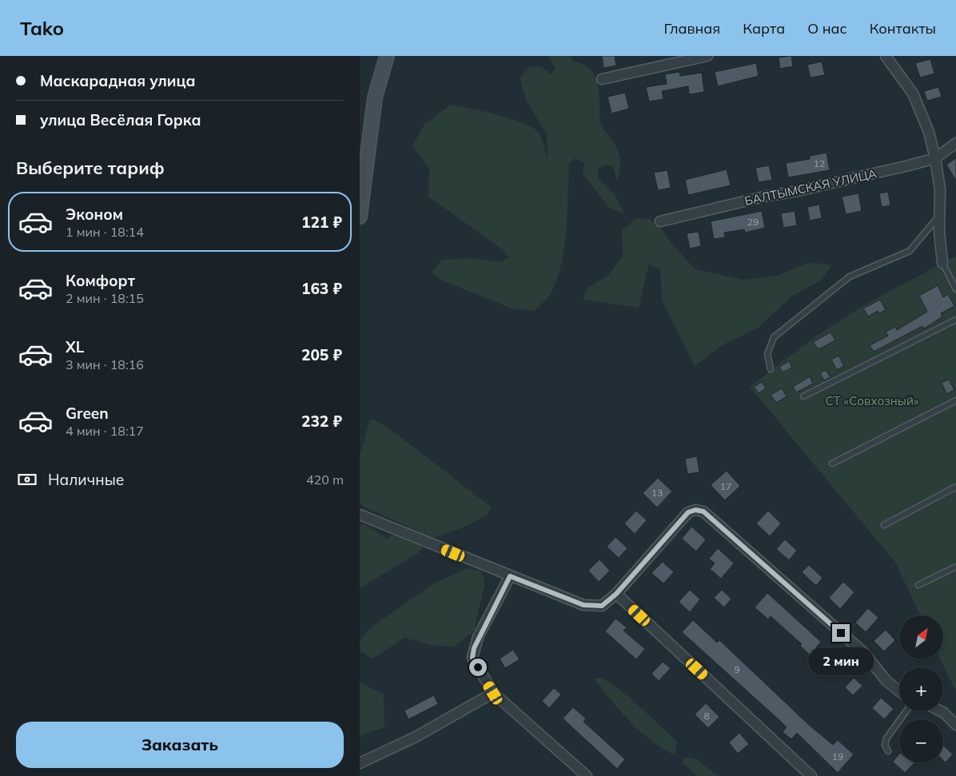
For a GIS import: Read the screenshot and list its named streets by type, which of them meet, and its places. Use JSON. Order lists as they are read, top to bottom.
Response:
{
  "streets": {
    "street": ["БАЛТЫМСКАЯ УЛИЦА"]
  },
  "parks": ["СТ «Совхозный»"],
  "house_numbers": [
    "12",
    "29",
    "17",
    "13",
    "9",
    "8",
    "19"
  ],
  "north": "top right",
  "page": {
    "header": "Tako",
    "nav": [
      "Главная",
      "Карта",
      "О нас",
      "Контакты"
    ],
    "banner": ["Маскарадная улица", "улица Весёлая Горка"],
    "heading": "Выберите тариф",
    "list": [
      {
        "name": "Эконом",
        "note": "1 мин · 18:14",
        "value": "121 ₽"
      },
      {
        "name": "Комфорт",
        "note": "2 мин · 18:15",
        "value": "163 ₽"
      },
      {
        "name": "XL",
        "note": "3 мин · 18:16",
        "value": "205 ₽"
      },
      {
        "name": "Green",
        "note": "4 мин · 18:17",
        "value": "232 ₽"
      }
    ],
    "pay": ["Наличные", "420 m"],
    "map_buttons": ["+", "−"],
    "bubble": "2 мин",
    "buttons": "Заказать"
  }
}
